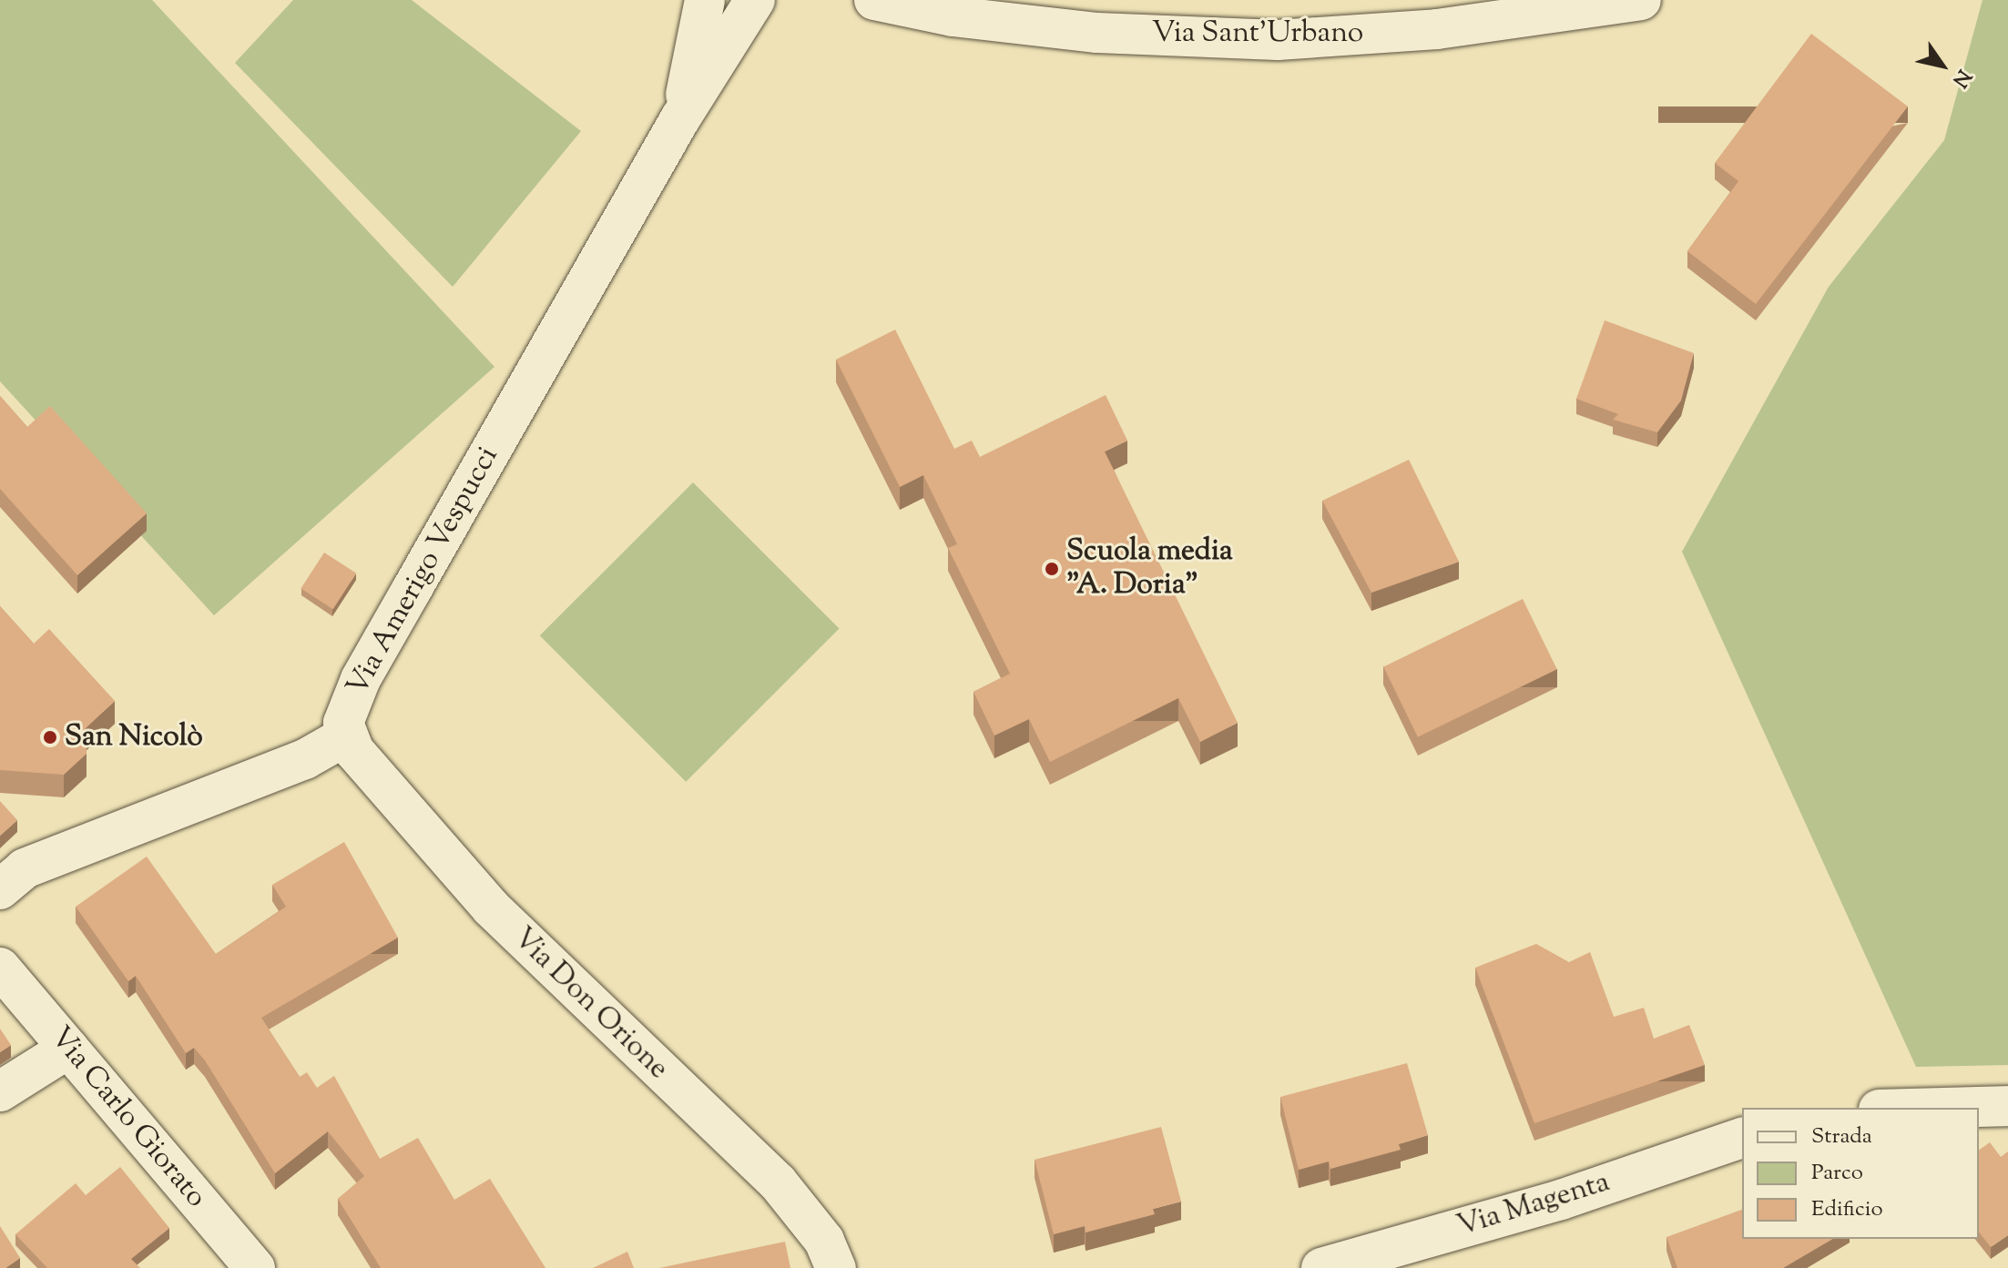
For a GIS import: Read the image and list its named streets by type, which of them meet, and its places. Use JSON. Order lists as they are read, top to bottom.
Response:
{
  "streets": {
    "street": [
      "Via Sant'Urbano",
      "Via Amerigo Vespucci",
      "Via Don Orione",
      "Via Carlo Giorato",
      "Via Magenta"
    ]
  },
  "crossings": [
    ["Via Amerigo Vespucci", "Via Don Orione"]
  ],
  "places": ["Scuola media \"A. Doria\"", "San Nicolò"],
  "legend": ["Strada", "Parco", "Edificio"],
  "north": "bottom right"
}
